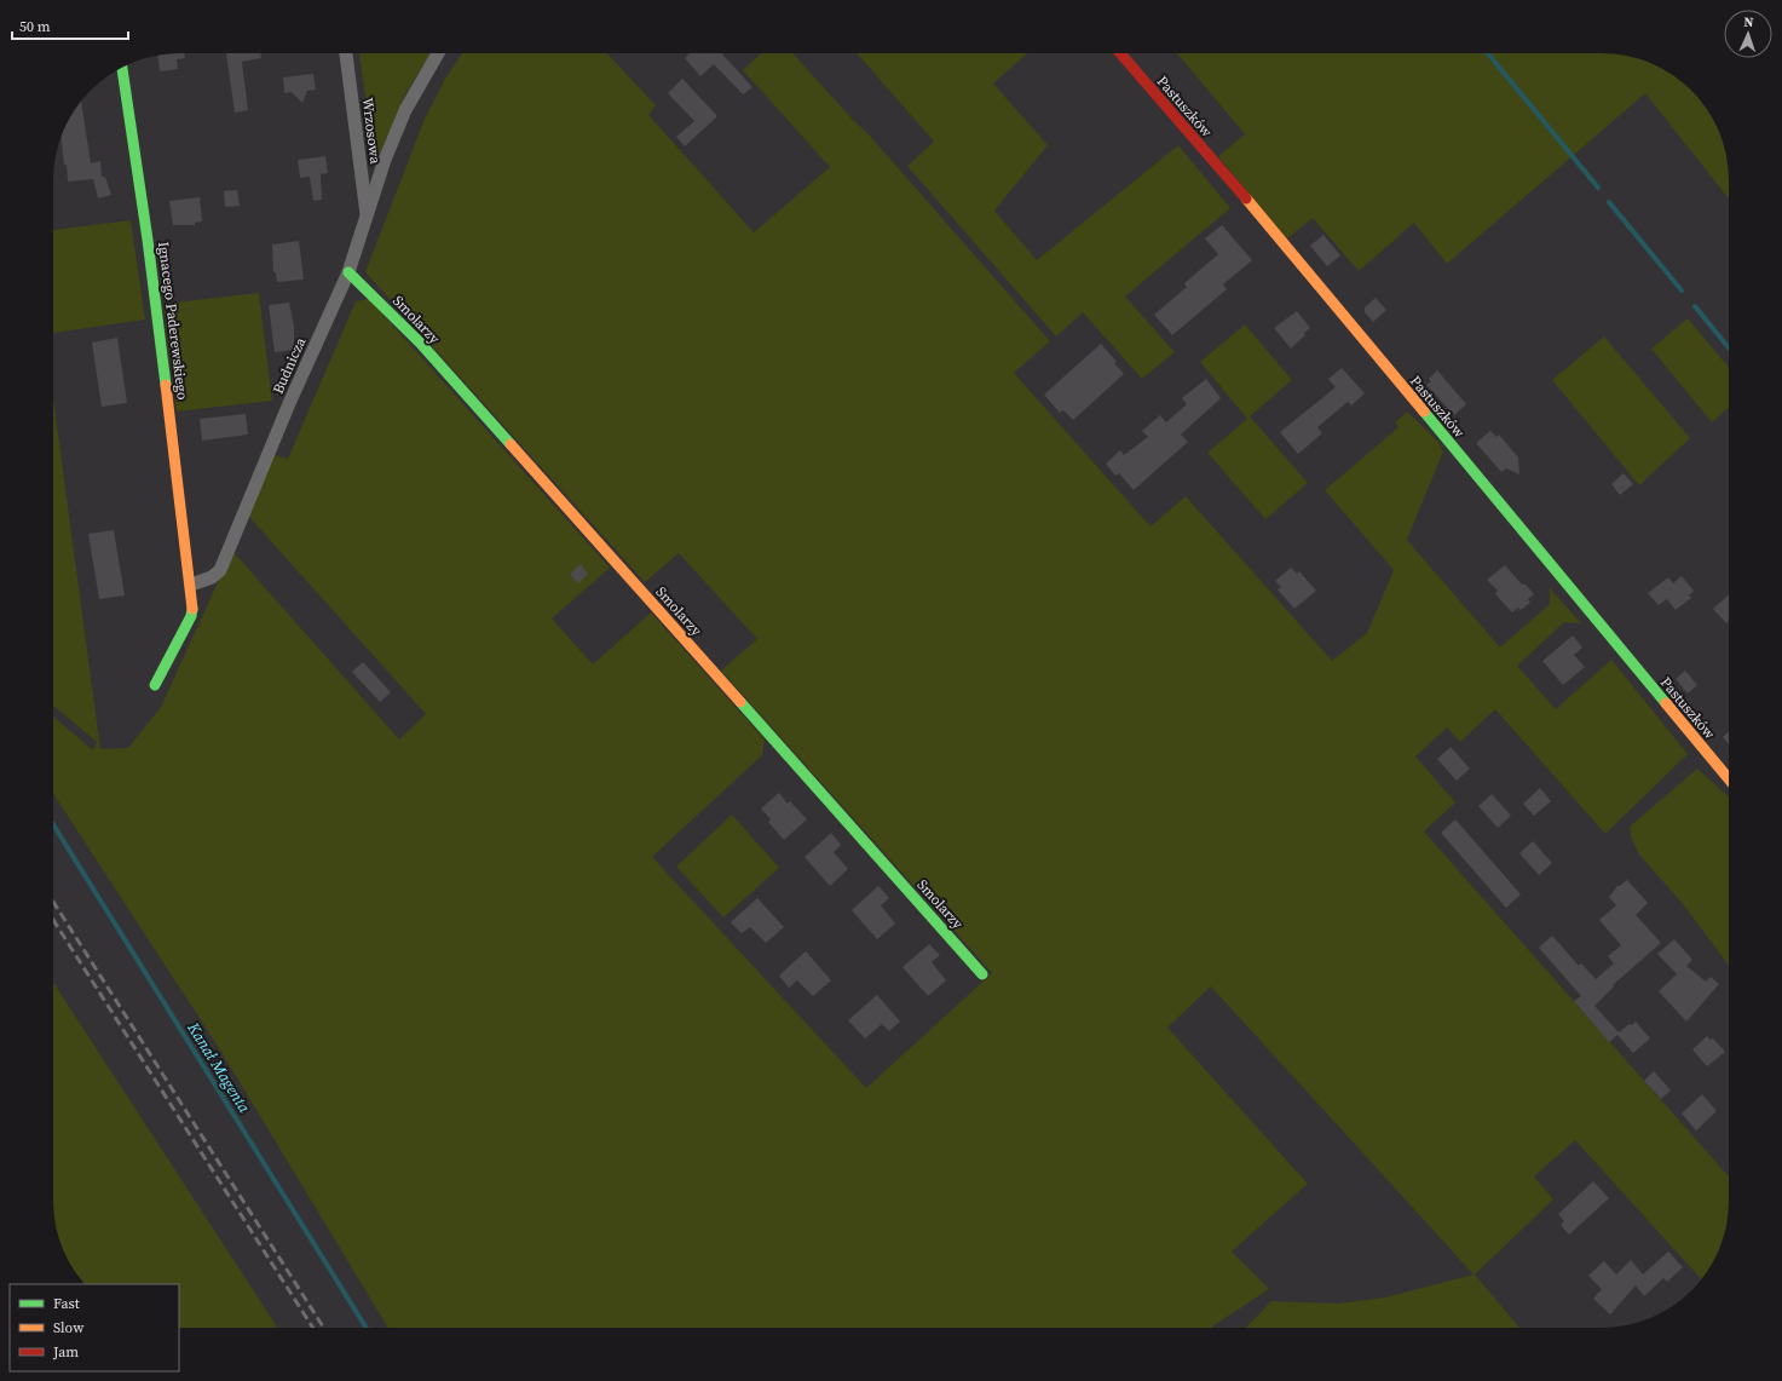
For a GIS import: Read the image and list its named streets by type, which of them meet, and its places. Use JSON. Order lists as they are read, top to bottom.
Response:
{
  "streets": {
    "street": [
      "Pastuszków",
      "Wrzosowa",
      "Smolarzy",
      "Ignacego Paderewskiego",
      "Budnicza"
    ]
  },
  "crossings": [
    ["Wrzosowa", "Budnicza"],
    ["Smolarzy", "Budnicza"],
    ["Ignacego Paderewskiego", "Budnicza"]
  ],
  "water": ["Kanał Magenta"],
  "legend": ["Fast", "Slow", "Jam"],
  "scale_bar": "50 m",
  "north": "top"
}
